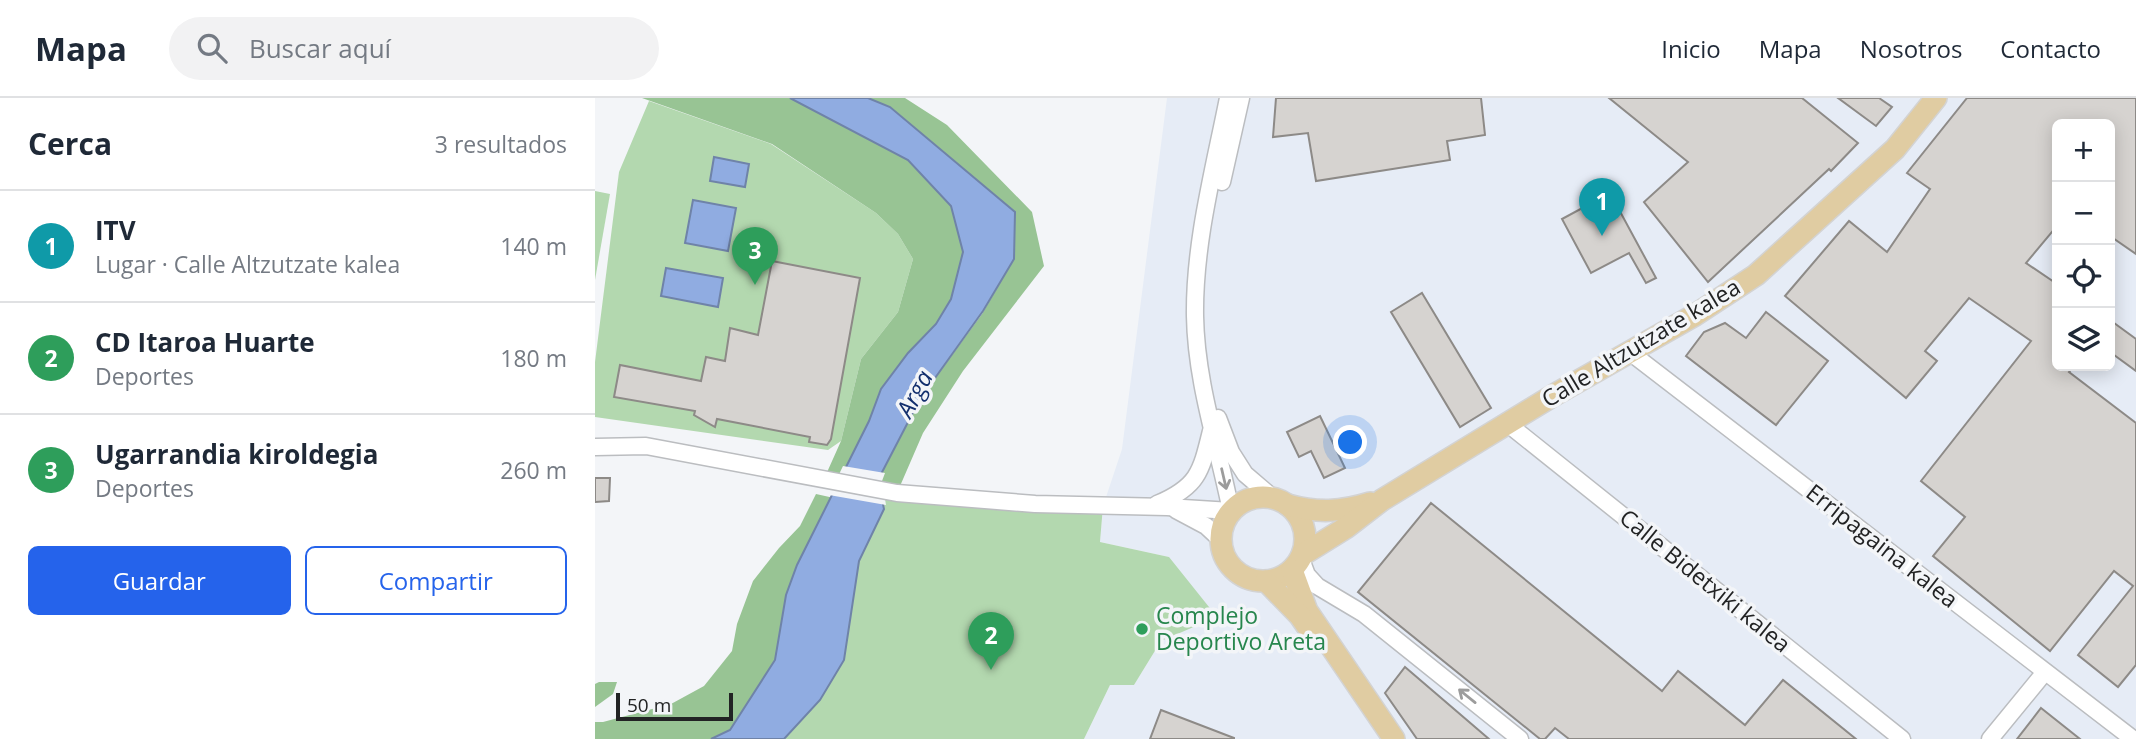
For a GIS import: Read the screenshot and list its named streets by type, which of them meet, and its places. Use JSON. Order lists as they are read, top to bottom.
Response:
{
  "streets": {
    "main road": ["Calle Altzutzate kalea"],
    "street": ["Erripagaina kalea", "Calle Bidetxiki kalea"]
  },
  "crossings": [
    ["Calle Altzutzate kalea", "Erripagaina kalea"],
    ["Calle Altzutzate kalea", "Calle Bidetxiki kalea"]
  ],
  "water": ["Arga"],
  "places": ["Complejo Deportivo Areta"],
  "scale_bar": "50 m",
  "page": {
    "header": "Mapa",
    "search": "Buscar aquí",
    "nav": [
      "Inicio",
      "Mapa",
      "Nosotros",
      "Contacto"
    ],
    "heading": ["Cerca", "3 resultados"],
    "map_buttons": ["+", "−"],
    "pins": ["1", "3", "2"],
    "list": [
      {
        "mark": "1",
        "name": "ITV",
        "note": "Lugar · Calle Altzutzate kalea",
        "value": "140 m"
      },
      {
        "mark": "2",
        "name": "CD Itaroa Huarte",
        "note": "Deportes",
        "value": "180 m"
      },
      {
        "mark": "3",
        "name": "Ugarrandia kiroldegia",
        "note": "Deportes",
        "value": "260 m"
      }
    ],
    "buttons": ["Guardar", "Compartir"],
    "scale": "50 m"
  }
}
